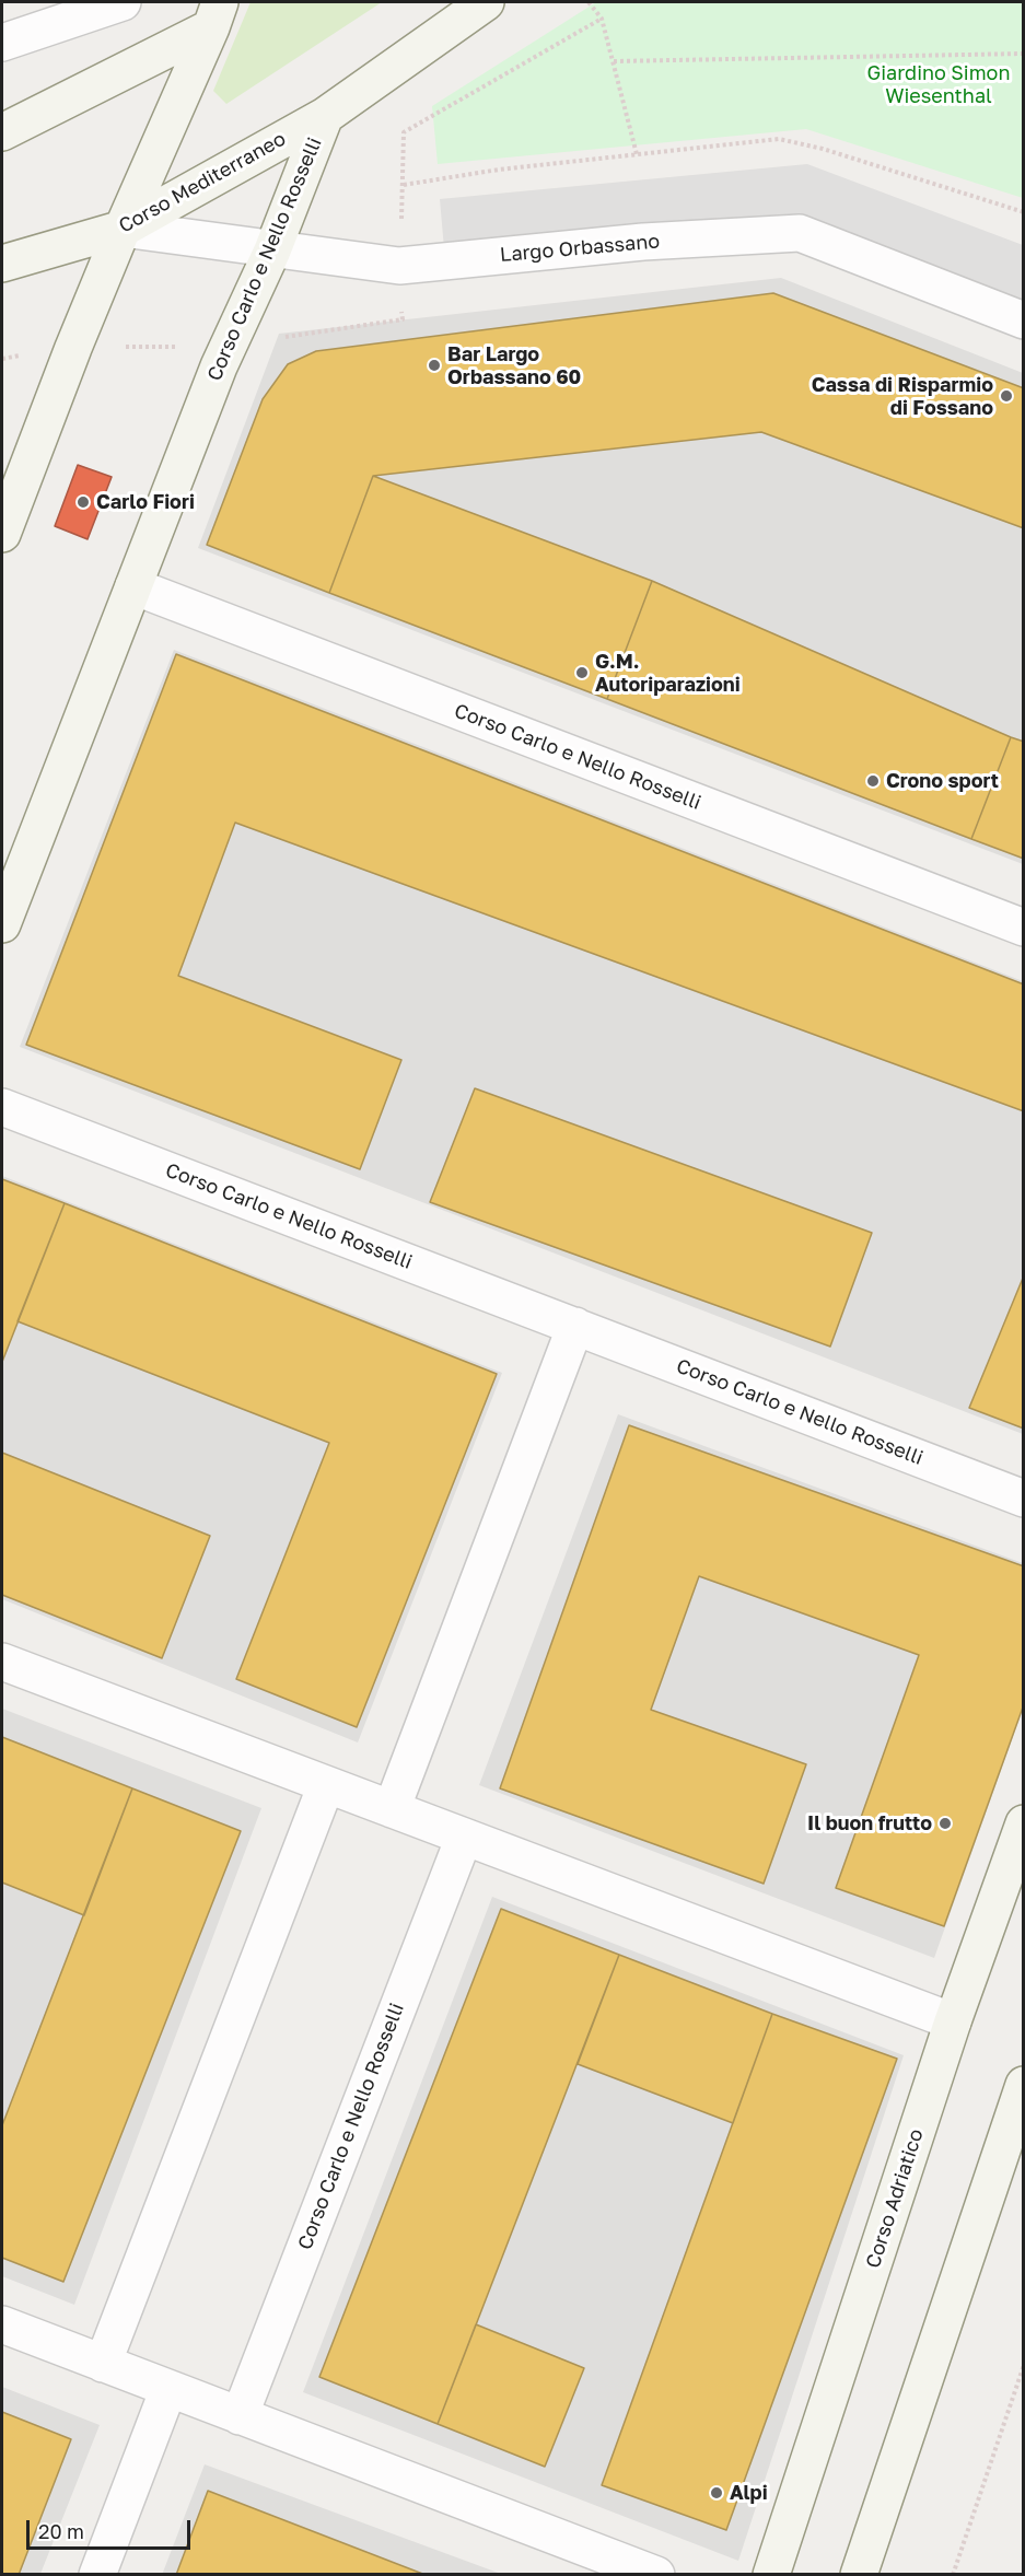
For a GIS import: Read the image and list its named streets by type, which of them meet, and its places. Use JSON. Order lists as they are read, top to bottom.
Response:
{
  "streets": {
    "street": [
      "Corso Mediterraneo",
      "Largo Orbassano",
      "Corso Carlo e Nello Rosselli",
      "Corso Adriatico"
    ]
  },
  "crossings": [
    ["Corso Mediterraneo", "Largo Orbassano"],
    ["Corso Mediterraneo", "Corso Carlo e Nello Rosselli"],
    ["Largo Orbassano", "Corso Carlo e Nello Rosselli"]
  ],
  "parks": ["Giardino Simon Wiesenthal"],
  "places": [
    "Bar Largo Orbassano 60",
    "Cassa di Risparmio di Fossano",
    "Carlo Fiori",
    "G.M. Autoriparazioni",
    "Crono sport",
    "Il buon frutto",
    "Alpi"
  ],
  "scale_bar": "20 m"
}
